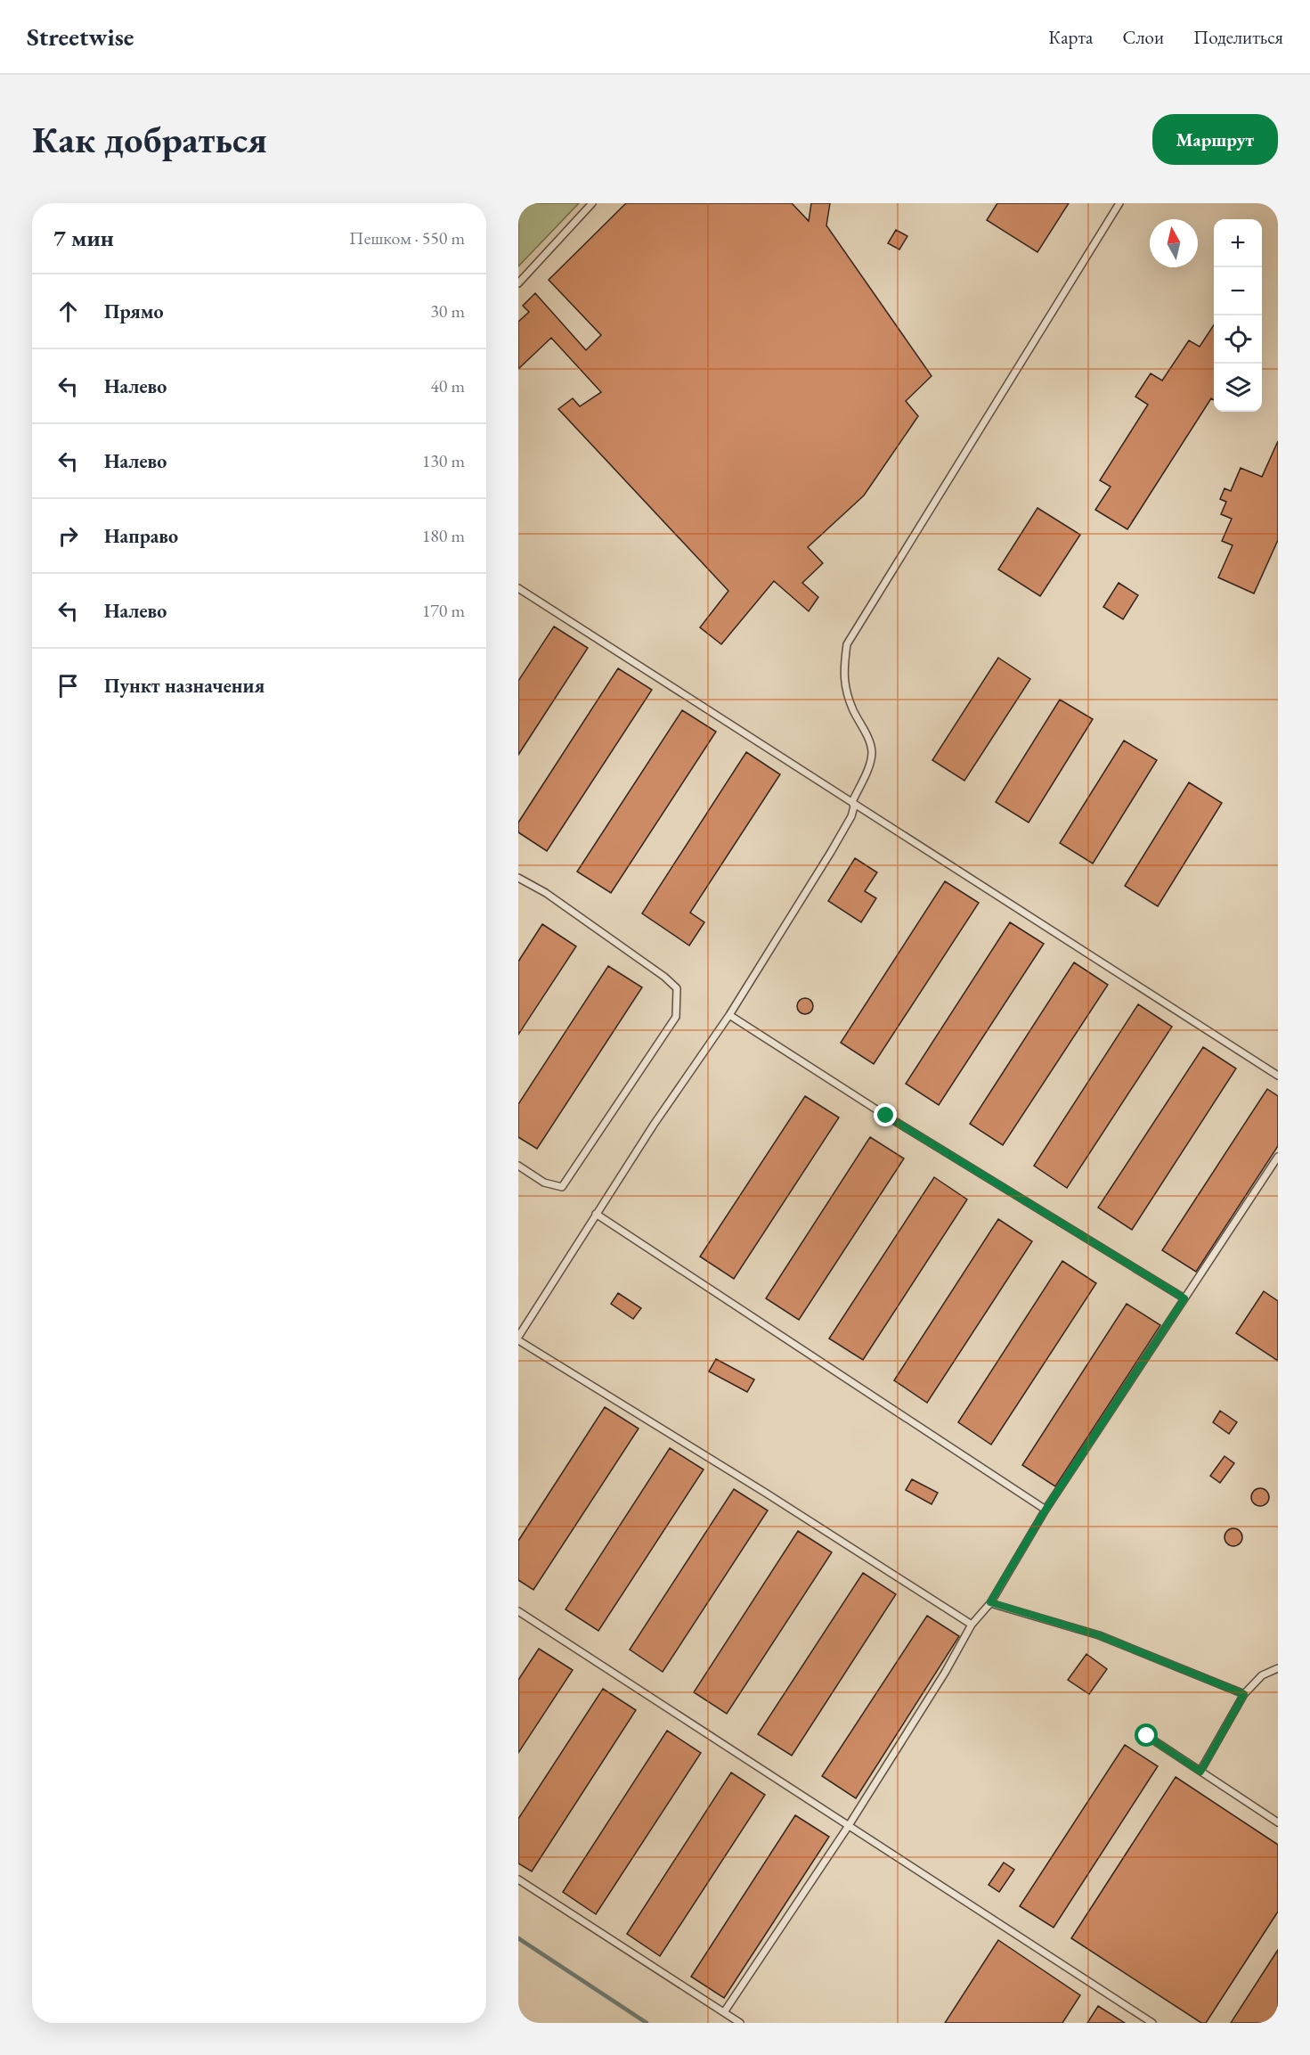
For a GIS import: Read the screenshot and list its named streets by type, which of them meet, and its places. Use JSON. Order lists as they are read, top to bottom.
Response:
{
  "north": "top",
  "page": {
    "header": "Streetwise",
    "nav": ["Карта", "Слои", "Поделиться"],
    "buttons": "Маршрут",
    "title": "Как добраться",
    "heading": ["7 мин", "Пешком · 550 m"],
    "map_buttons": ["+", "−"],
    "list": [
      ["Прямо", "30 m"],
      ["Налево", "40 m"],
      ["Налево", "130 m"],
      ["Направо", "180 m"],
      ["Налево", "170 m"],
      "Пункт назначения"
    ]
  }
}
